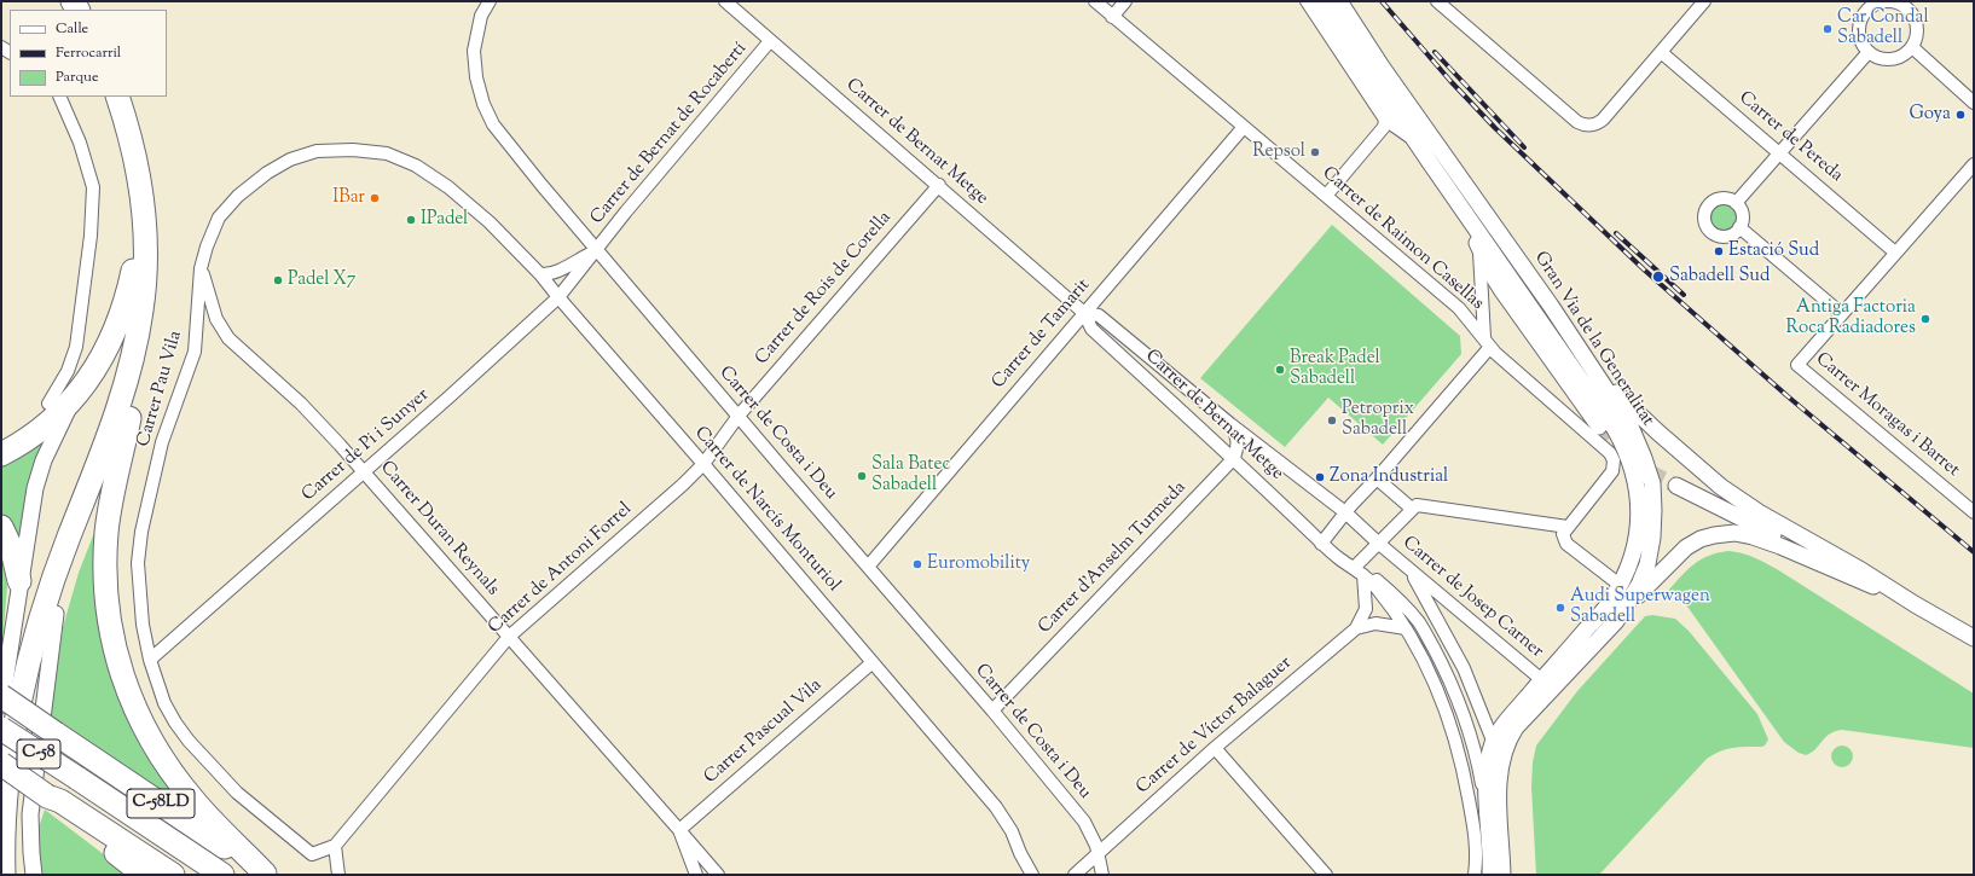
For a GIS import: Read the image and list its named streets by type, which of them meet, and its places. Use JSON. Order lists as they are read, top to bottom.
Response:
{
  "streets": {
    "highway": ["C-58", "C-58LD"],
    "street": [
      "Carrer de Bernat de Rocabertí",
      "Carrer de Pereda",
      "Carrer de Bernat Metge",
      "Carrer de Raimon Casellas",
      "Carrer de Rois de Corella",
      "Carrer de Tamarit",
      "Gran Via de la Generalitat",
      "Carrer Pau Vila",
      "Carrer Moragas i Barret",
      "Carrer de Costa i Deu",
      "Carrer de Pi i Sunyer",
      "Carrer de Narcís Monturiol",
      "Carrer Duran Reynals",
      "Carrer d'Anselm Turmeda",
      "Carrer de Antoni Forrel",
      "Carrer de Josep Carner",
      "Carrer de Víctor Balaguer",
      "Carrer Pascual Vila"
    ]
  },
  "crossings": [
    ["Carrer de Bernat de Rocabertí", "Carrer de Bernat Metge"],
    ["Carrer de Bernat de Rocabertí", "Carrer de Costa i Deu"],
    ["Carrer de Bernat de Rocabertí", "Carrer de Pi i Sunyer"],
    ["Carrer de Bernat Metge", "Carrer de Rois de Corella"],
    ["Carrer de Bernat Metge", "Carrer de Tamarit"],
    ["Carrer de Bernat Metge", "Gran Via de la Generalitat"],
    ["Carrer de Bernat Metge", "Carrer d'Anselm Turmeda"],
    ["Carrer de Bernat Metge", "Carrer de Josep Carner"],
    ["Carrer de Bernat Metge", "Carrer de Víctor Balaguer"],
    ["Carrer de Raimon Casellas", "Carrer de Tamarit"],
    ["Carrer de Rois de Corella", "Carrer de Costa i Deu"],
    ["Carrer de Rois de Corella", "Carrer de Antoni Forrel"],
    ["Carrer de Tamarit", "Carrer de Costa i Deu"],
    ["Gran Via de la Generalitat", "Carrer de Josep Carner"],
    ["Carrer Pau Vila", "Carrer de Pi i Sunyer"],
    ["Carrer Pau Vila", "Carrer de Narcís Monturiol"],
    ["Carrer Pau Vila", "Carrer Duran Reynals"],
    ["Carrer Pau Vila", "Carrer de Antoni Forrel"],
    ["Carrer de Costa i Deu", "Carrer de Pi i Sunyer"],
    ["Carrer de Costa i Deu", "Carrer d'Anselm Turmeda"],
    ["Carrer de Costa i Deu", "Carrer de Antoni Forrel"],
    ["Carrer de Costa i Deu", "Carrer de Víctor Balaguer"],
    ["Carrer de Pi i Sunyer", "Carrer de Narcís Monturiol"],
    ["Carrer de Pi i Sunyer", "Carrer Duran Reynals"],
    ["Carrer de Narcís Monturiol", "Carrer de Antoni Forrel"],
    ["Carrer de Narcís Monturiol", "Carrer Pascual Vila"],
    ["Carrer Duran Reynals", "Carrer de Antoni Forrel"],
    ["Carrer Duran Reynals", "Carrer Pascual Vila"]
  ],
  "places": [
    "Car Condal Sabadell",
    "Goya",
    "Repsol",
    "IBar",
    "IPadel",
    "Estació Sud",
    "Sabadell Sud",
    "Padel X7",
    "Antiga Factoria Roca Radiadores",
    "Break Padel Sabadell",
    "Petroprix Sabadell",
    "Sala Batec Sabadell",
    "Zona Industrial",
    "Euromobility",
    "Audi Superwagen Sabadell"
  ],
  "legend": ["Calle", "Ferrocarril", "Parque"]
}
